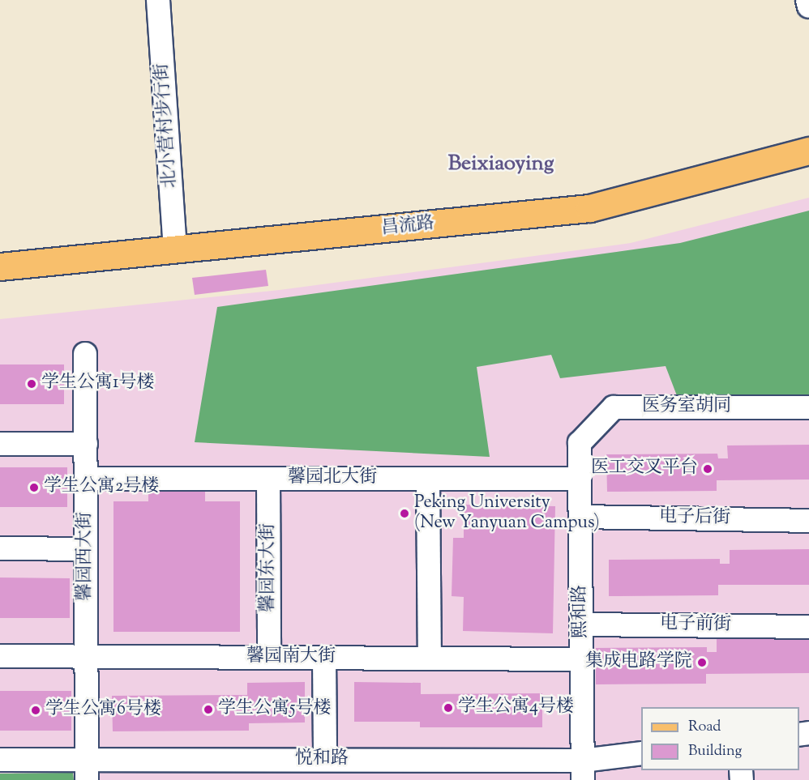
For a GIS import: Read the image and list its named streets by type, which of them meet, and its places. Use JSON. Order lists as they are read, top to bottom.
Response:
{
  "streets": {
    "main road": ["昌流路"],
    "street": [
      "北小营村步行街",
      "医务室胡同",
      "馨园北大街",
      "电子后街",
      "馨园西大街",
      "馨园东大街",
      "熙和路",
      "电子前街",
      "馨园南大街",
      "悦和路"
    ]
  },
  "crossings": [
    ["北小营村步行街", "昌流路"],
    ["医务室胡同", "熙和路"],
    ["馨园北大街", "馨园西大街"],
    ["馨园北大街", "馨园东大街"],
    ["馨园北大街", "熙和路"],
    ["电子后街", "熙和路"],
    ["馨园西大街", "馨园南大街"],
    ["馨园西大街", "悦和路"],
    ["馨园东大街", "馨园南大街"],
    ["熙和路", "电子前街"],
    ["熙和路", "馨园南大街"],
    ["熙和路", "悦和路"]
  ],
  "districts": ["Beixiaoying"],
  "places": [
    "学生公寓1号楼",
    "医工交叉平台",
    "学生公寓2号楼",
    "Peking University (New Yanyuan Campus)",
    "集成电路学院",
    "学生公寓4号楼",
    "学生公寓5号楼",
    "学生公寓6号楼"
  ],
  "legend": ["Road", "Building"]
}
